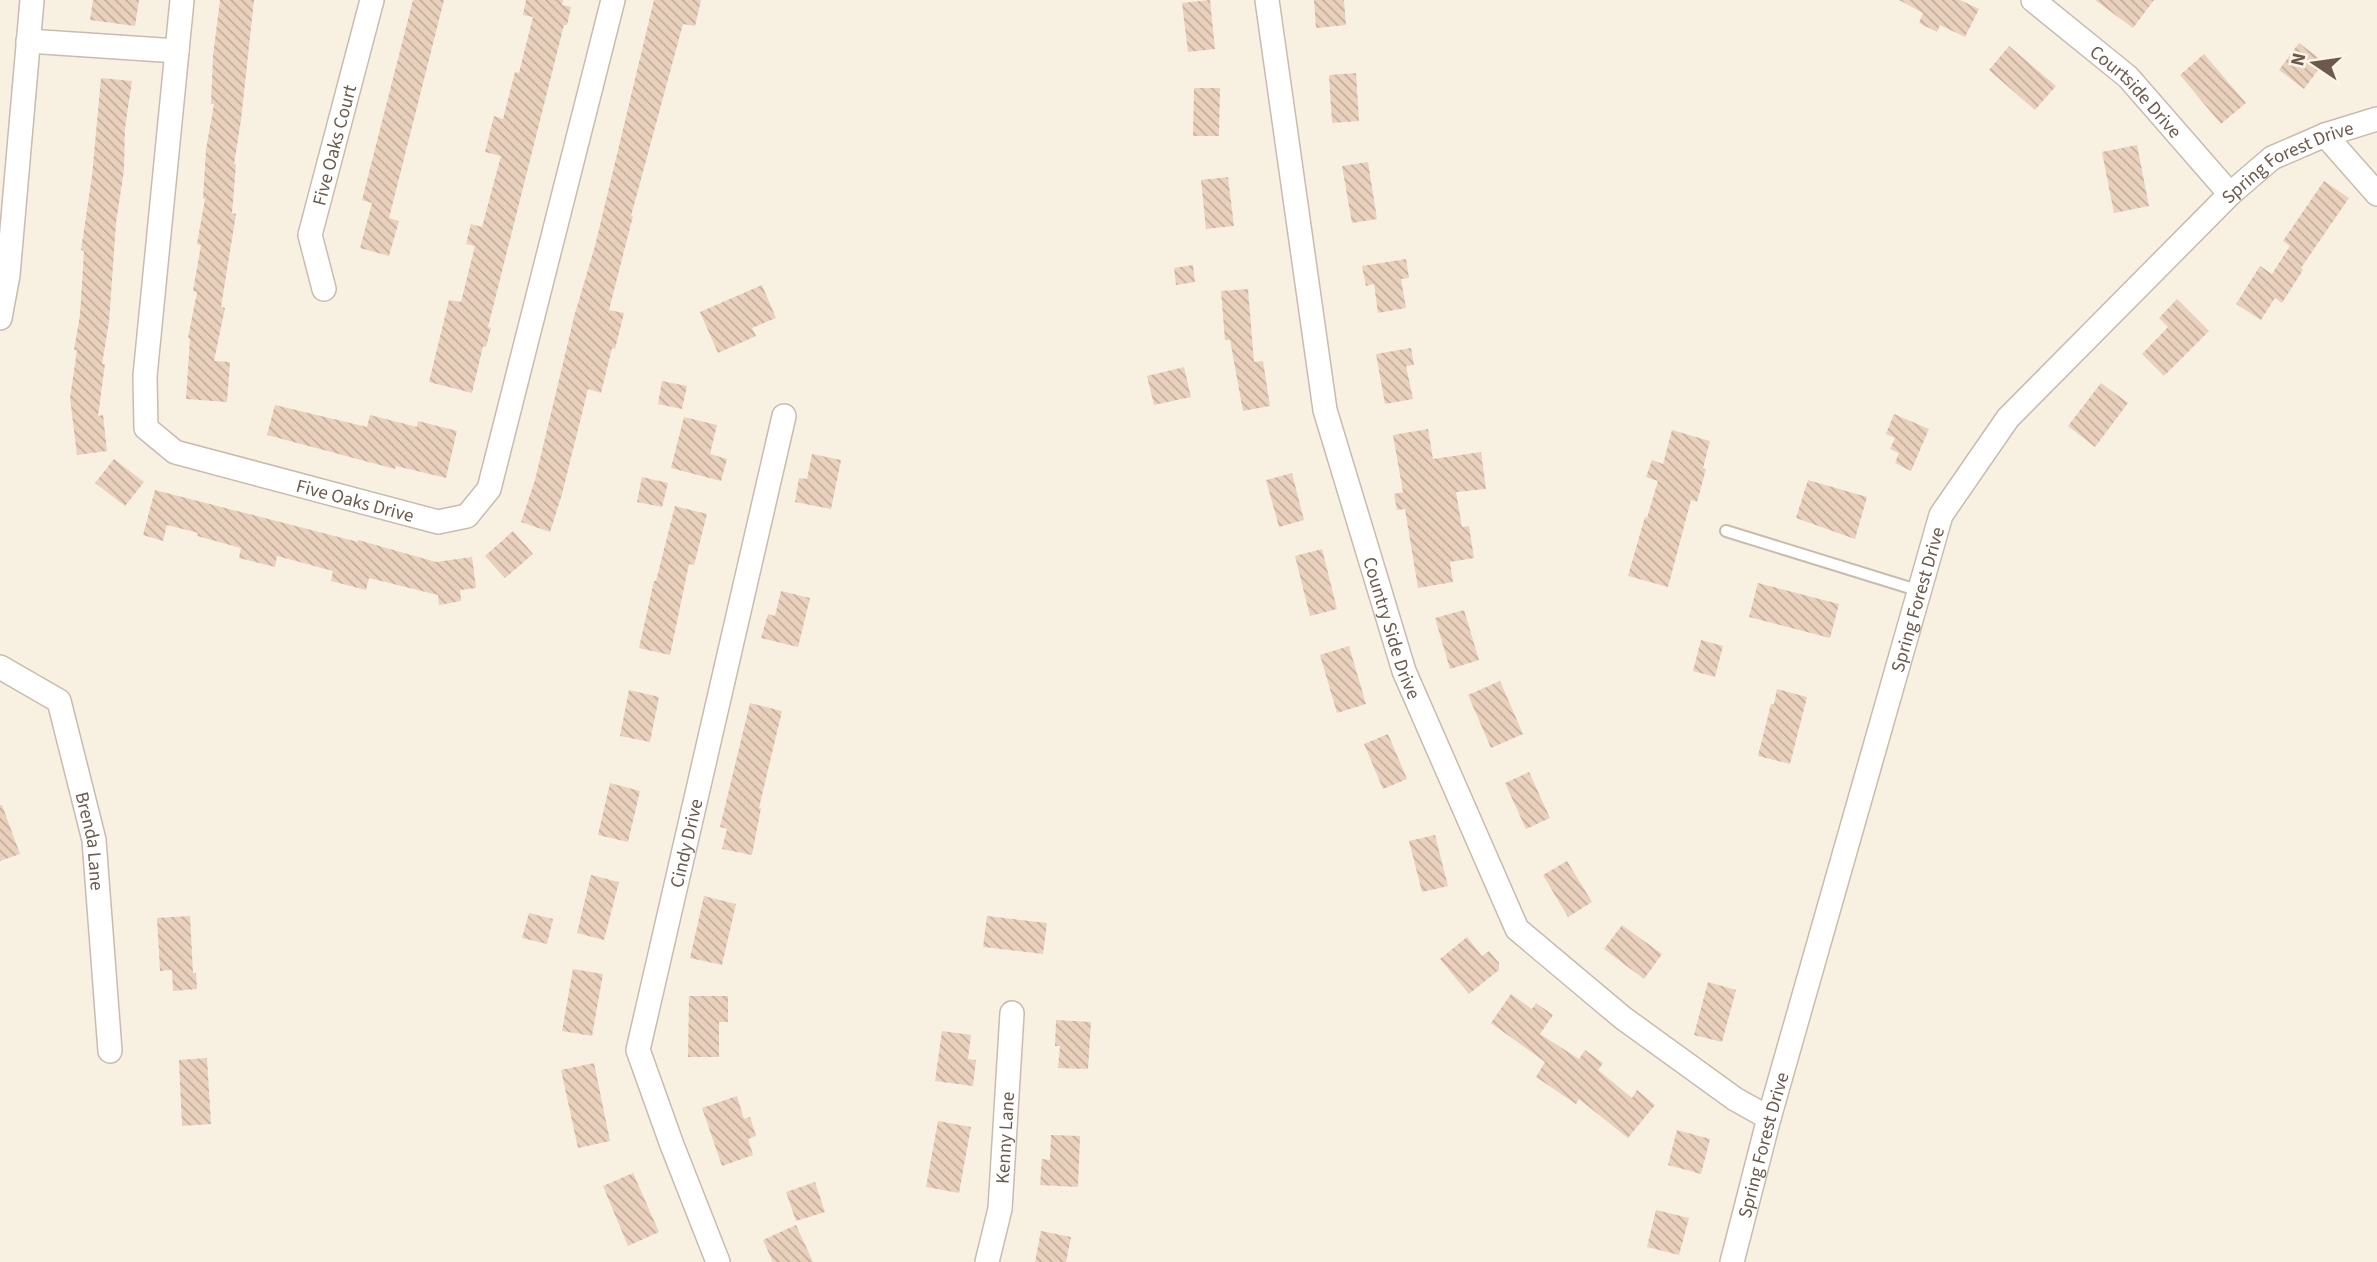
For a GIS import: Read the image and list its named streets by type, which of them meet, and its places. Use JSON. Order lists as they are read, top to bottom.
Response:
{
  "streets": {
    "street": [
      "Courtside Drive",
      "Five Oaks Court",
      "Spring Forest Drive",
      "Five Oaks Drive",
      "Country Side Drive",
      "Brenda Lane",
      "Cindy Drive",
      "Kenny Lane"
    ]
  },
  "crossings": [
    ["Courtside Drive", "Spring Forest Drive"],
    ["Spring Forest Drive", "Country Side Drive"]
  ],
  "north": "left"
}
